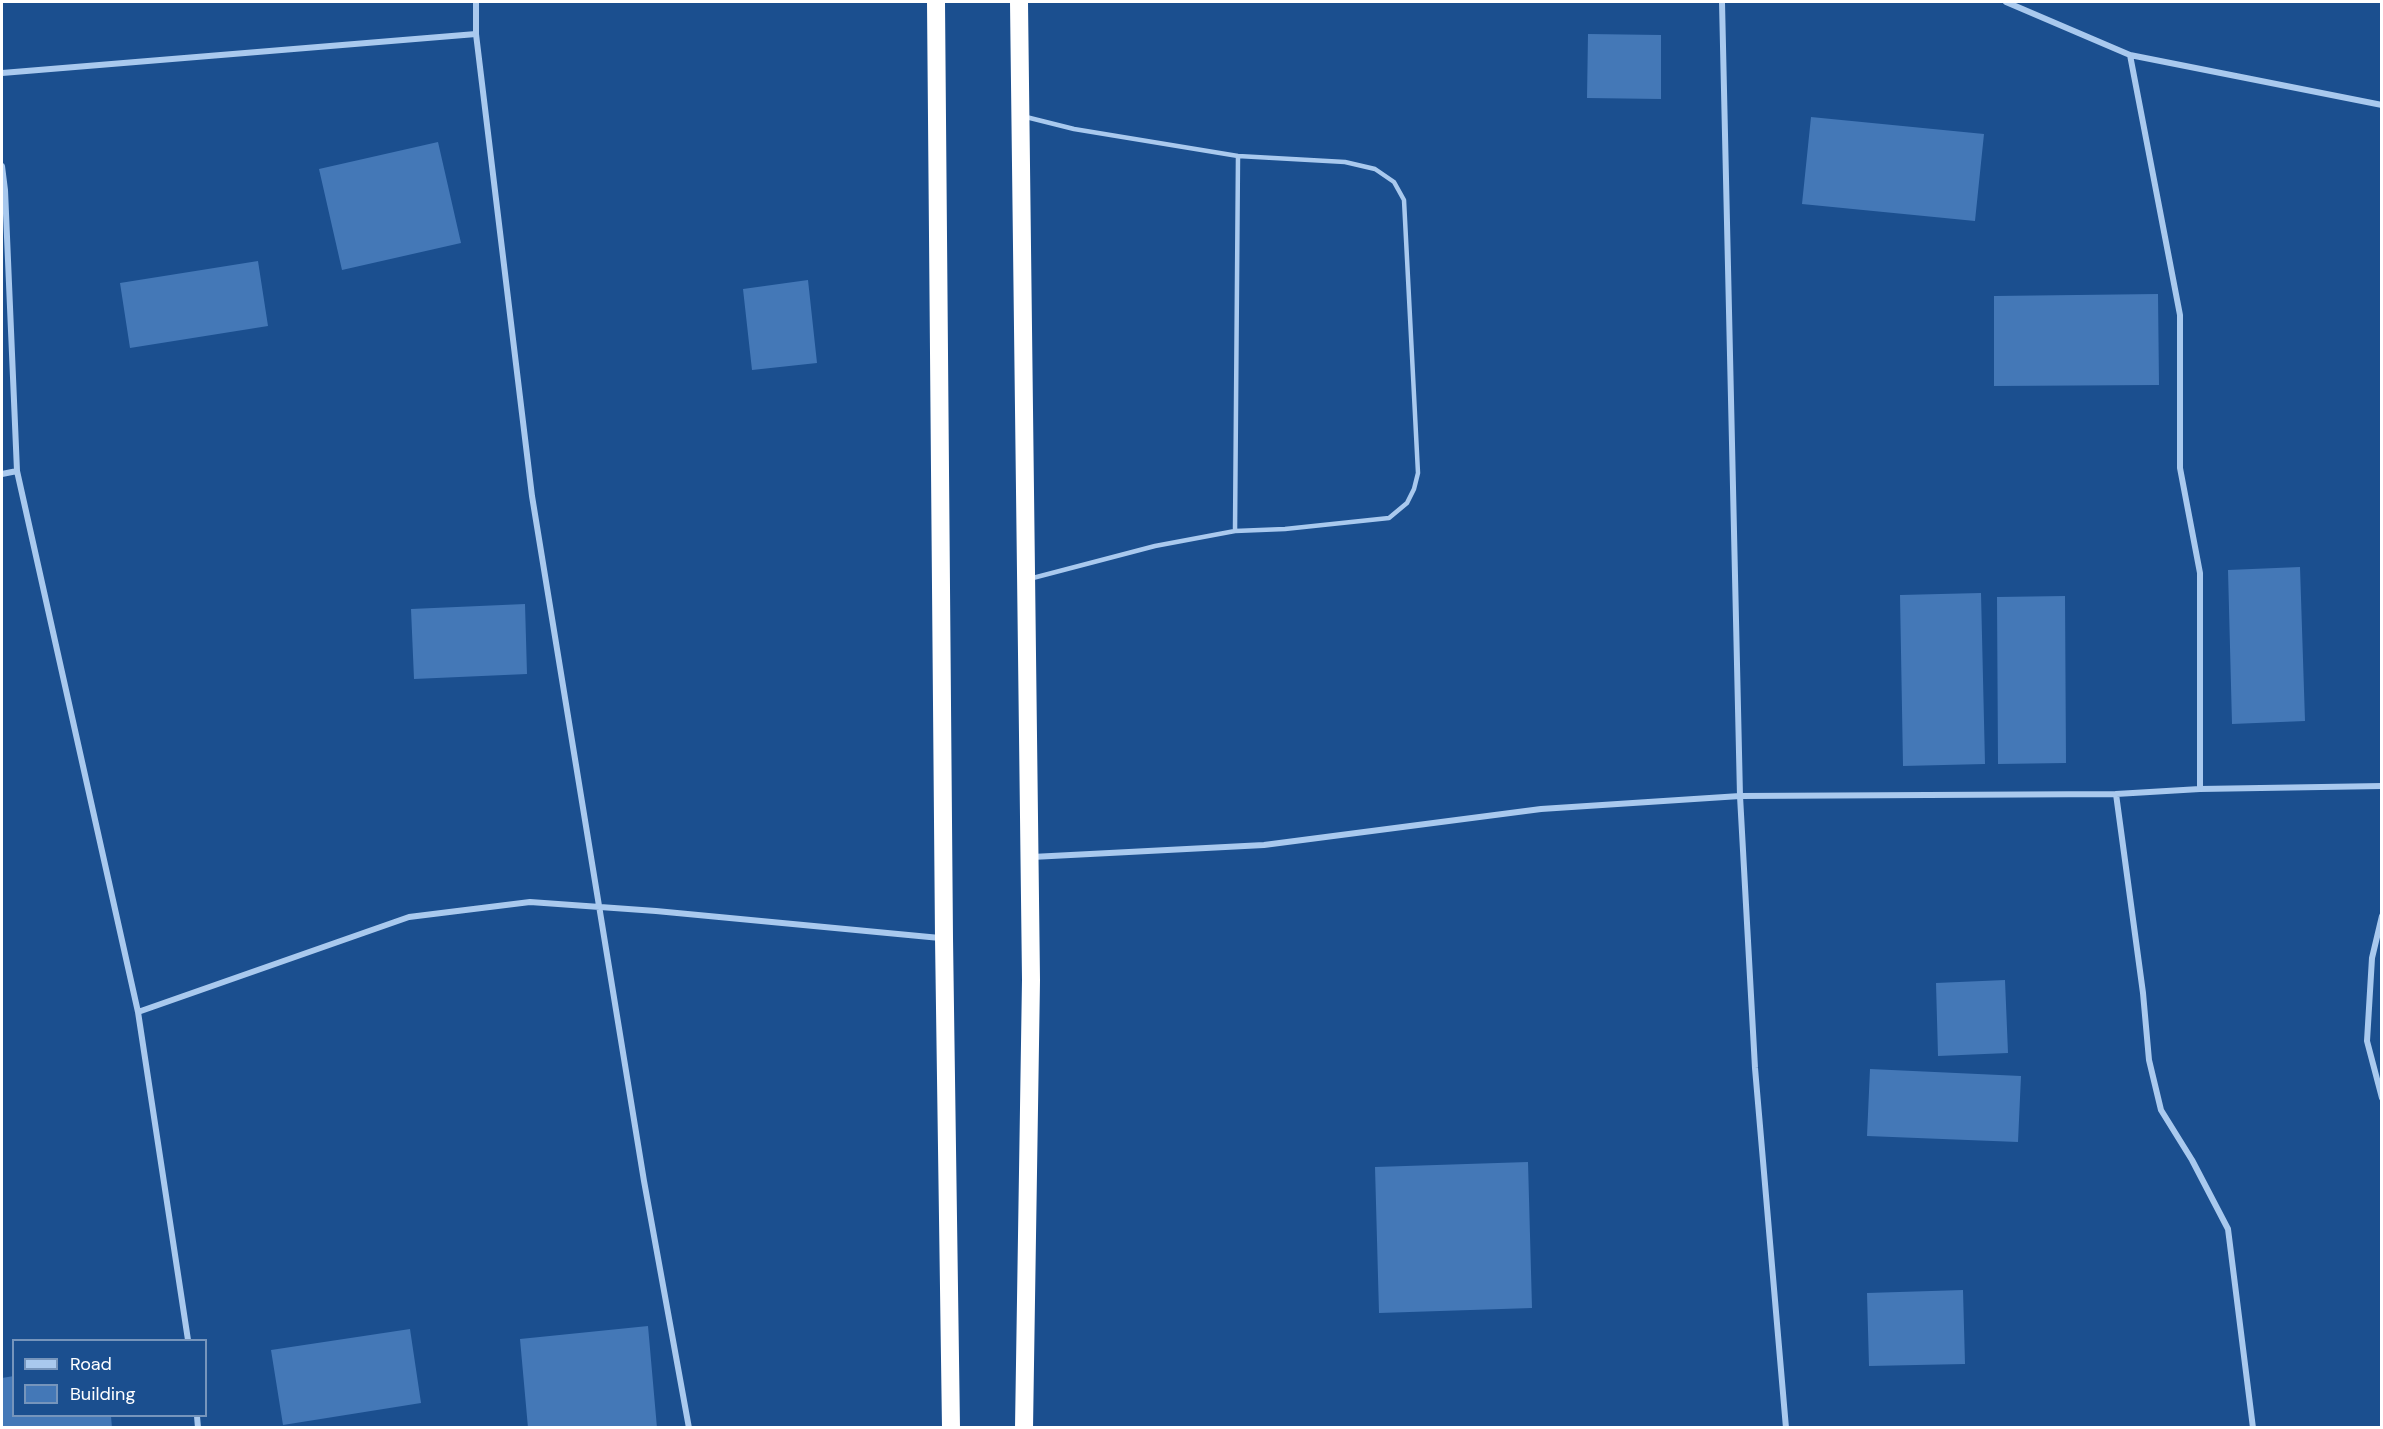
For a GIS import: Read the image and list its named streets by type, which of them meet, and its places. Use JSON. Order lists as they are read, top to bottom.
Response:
{
  "legend": ["Road", "Building"]
}
